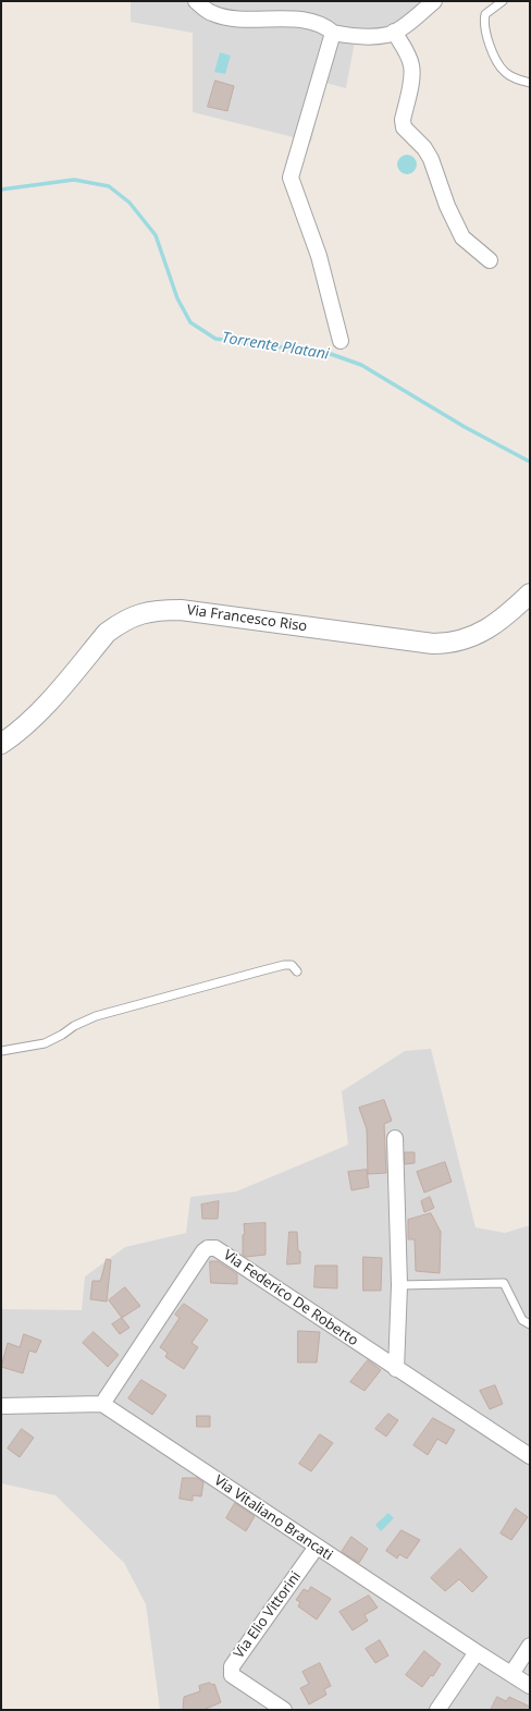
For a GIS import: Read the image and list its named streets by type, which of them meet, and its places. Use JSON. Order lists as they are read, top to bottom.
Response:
{
  "streets": {
    "street": [
      "Via Francesco Riso",
      "Via Federico De Roberto",
      "Via Vitaliano Brancati",
      "Via Elio Vittorini"
    ]
  },
  "crossings": [
    ["Via Federico De Roberto", "Via Vitaliano Brancati"],
    ["Via Vitaliano Brancati", "Via Elio Vittorini"]
  ],
  "water": ["Torrente Platani"]
}
